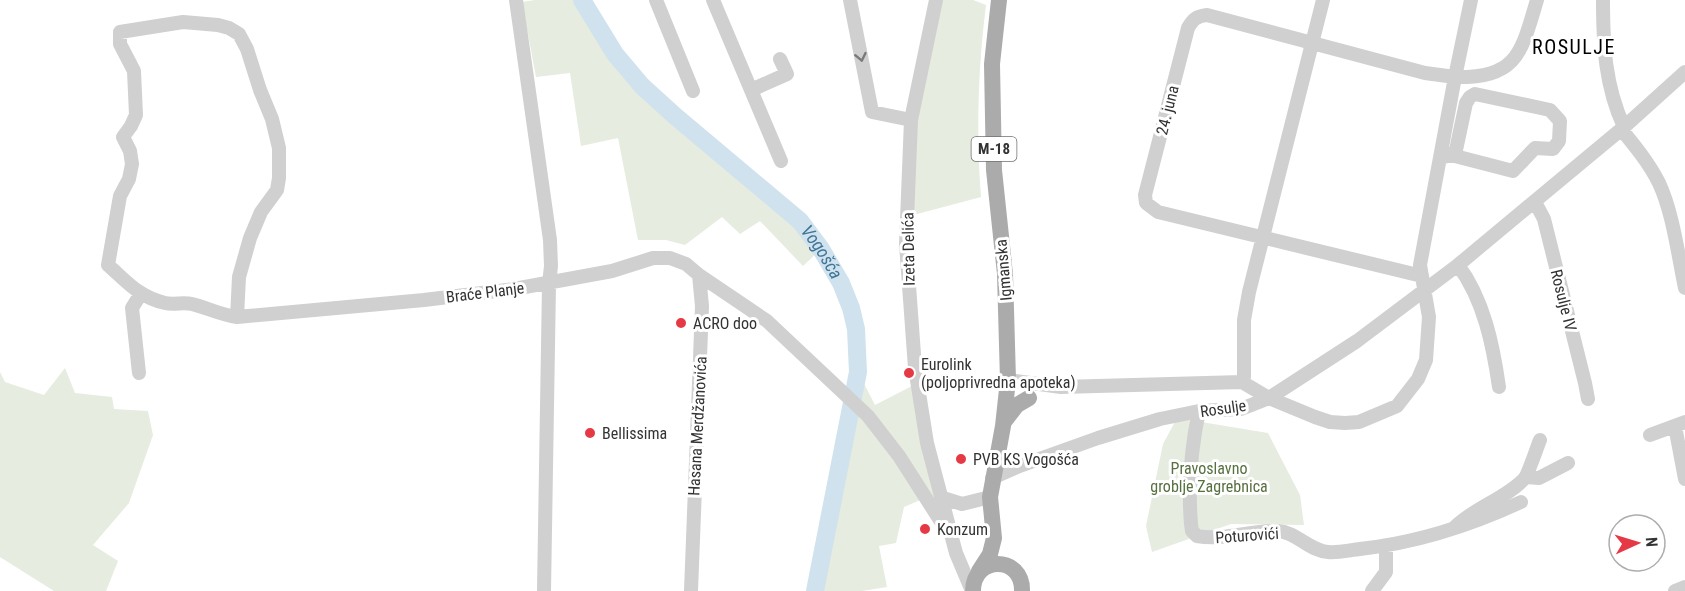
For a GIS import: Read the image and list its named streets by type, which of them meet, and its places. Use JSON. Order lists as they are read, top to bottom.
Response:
{
  "streets": {
    "main road": ["M-18", "Igmanska"],
    "street": [
      "24. juna",
      "Izeta Delića",
      "Braće Planje",
      "Rosulje IV",
      "Rosulje",
      "Hasana Merdžanovića",
      "Poturovići"
    ]
  },
  "crossings": [
    ["M-18", "Igmanska"],
    ["Igmanska", "Rosulje"],
    ["Rosulje IV", "Rosulje"],
    ["Rosulje", "Poturovići"]
  ],
  "districts": ["ROSULJE"],
  "water": ["Vogošća"],
  "parks": ["Pravoslavno groblje Zagrebnica"],
  "places": [
    "ACRO doo",
    "Eurolink (poljoprivredna apoteka)",
    "Bellissima",
    "PVB KS Vogošća",
    "Konzum"
  ],
  "north": "right"
}
